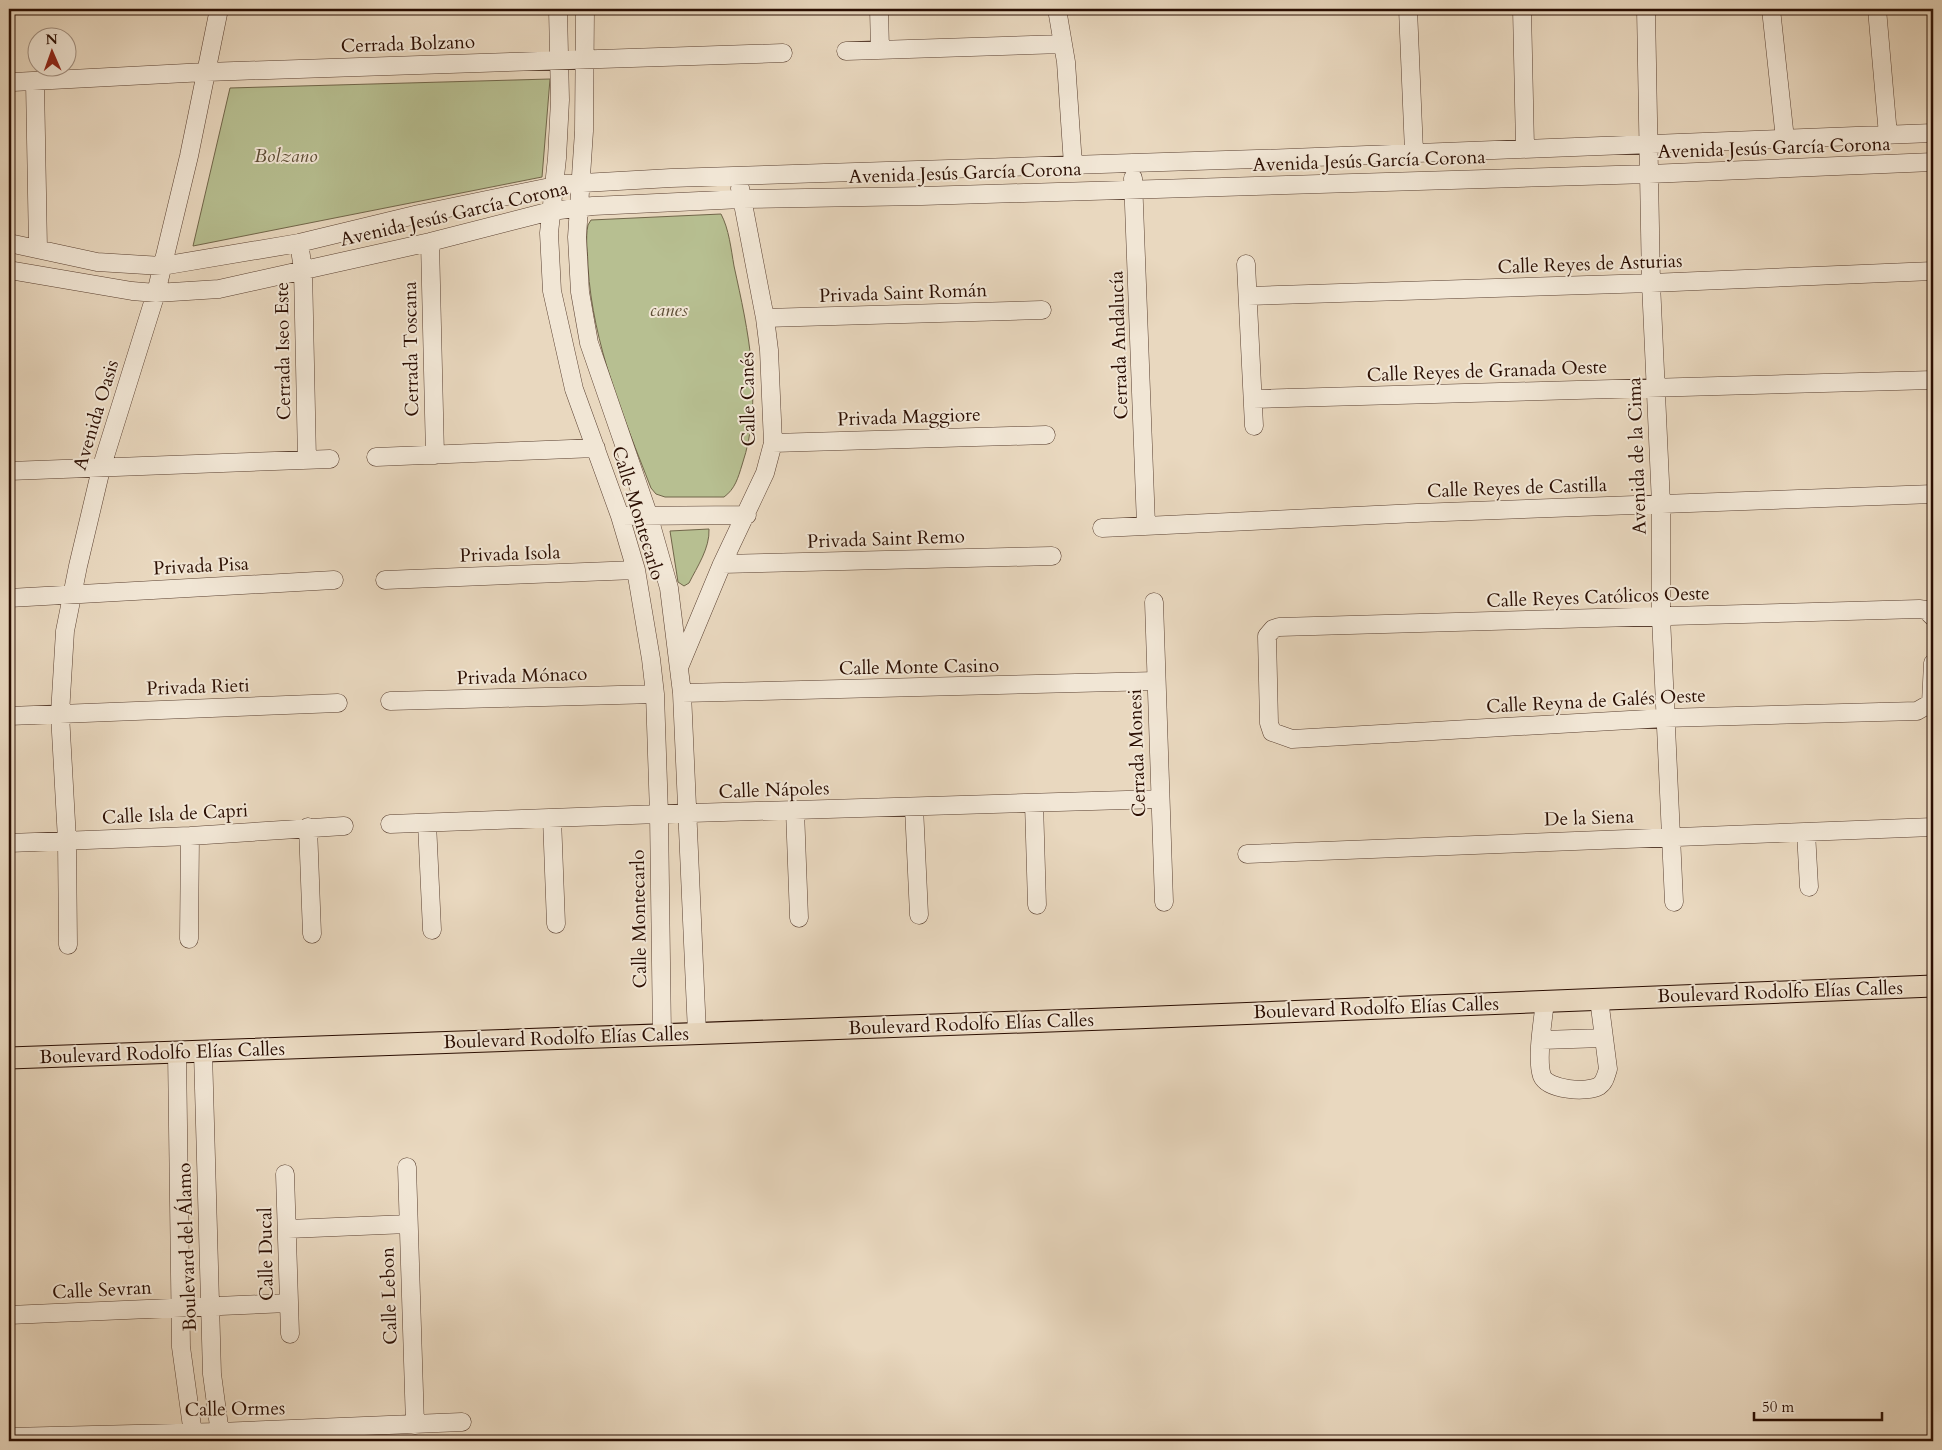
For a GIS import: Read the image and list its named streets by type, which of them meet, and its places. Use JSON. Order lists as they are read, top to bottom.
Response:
{
  "streets": {
    "main road": ["Boulevard Rodolfo Elías Calles"],
    "street": [
      "Cerrada Bolzano",
      "Avenida Jesús García Corona",
      "Calle Reyes de Asturias",
      "Privada Saint Román",
      "Cerrada Andalucía",
      "Cerrada Toscana",
      "Cerrada Iseo Este",
      "Calle Reyes de Granada Oeste",
      "Calle Canés",
      "Avenida Oasis",
      "Privada Maggiore",
      "Avenida de la Cima",
      "Calle Reyes de Castilla",
      "Calle Montecarlo",
      "Privada Saint Remo",
      "Privada Isola",
      "Privada Pisa",
      "Calle Reyes Católicos Oeste",
      "Calle Monte Casino",
      "Privada Mónaco",
      "Privada Rieti",
      "Calle Reyna de Galés Oeste",
      "Cerrada Monesi",
      "Calle Nápoles",
      "Calle Isla de Capri",
      "De la Siena",
      "Boulevard del Álamo",
      "Calle Ducal",
      "Calle Sevran",
      "Calle Lebon",
      "Calle Ormes"
    ]
  },
  "crossings": [
    ["Cerrada Bolzano", "Avenida Oasis"],
    ["Cerrada Bolzano", "Calle Montecarlo"],
    ["Avenida Jesús García Corona", "Cerrada Andalucía"],
    ["Avenida Jesús García Corona", "Cerrada Toscana"],
    ["Avenida Jesús García Corona", "Cerrada Iseo Este"],
    ["Avenida Jesús García Corona", "Calle Canés"],
    ["Avenida Jesús García Corona", "Avenida Oasis"],
    ["Avenida Jesús García Corona", "Avenida de la Cima"],
    ["Avenida Jesús García Corona", "Calle Montecarlo"],
    ["Calle Reyes de Asturias", "Avenida de la Cima"],
    ["Privada Saint Román", "Calle Canés"],
    ["Cerrada Andalucía", "Calle Reyes de Castilla"],
    ["Calle Reyes de Granada Oeste", "Avenida de la Cima"],
    ["Calle Canés", "Privada Maggiore"],
    ["Calle Canés", "Calle Montecarlo"],
    ["Calle Canés", "Privada Saint Remo"],
    ["Avenida Oasis", "Privada Pisa"],
    ["Avenida Oasis", "Privada Rieti"],
    ["Avenida Oasis", "Calle Isla de Capri"],
    ["Avenida de la Cima", "Calle Reyes de Castilla"],
    ["Avenida de la Cima", "Calle Reyes Católicos Oeste"],
    ["Avenida de la Cima", "Calle Reyna de Galés Oeste"],
    ["Avenida de la Cima", "De la Siena"],
    ["Calle Montecarlo", "Privada Isola"],
    ["Calle Montecarlo", "Calle Monte Casino"],
    ["Calle Montecarlo", "Privada Mónaco"],
    ["Calle Montecarlo", "Calle Nápoles"],
    ["Calle Montecarlo", "Boulevard Rodolfo Elías Calles"],
    ["Calle Reyes Católicos Oeste", "Calle Reyna de Galés Oeste"],
    ["Calle Monte Casino", "Cerrada Monesi"],
    ["Cerrada Monesi", "Calle Nápoles"],
    ["Boulevard Rodolfo Elías Calles", "Boulevard del Álamo"],
    ["Boulevard del Álamo", "Calle Sevran"],
    ["Boulevard del Álamo", "Calle Ormes"],
    ["Calle Ducal", "Calle Sevran"],
    ["Calle Lebon", "Calle Ormes"]
  ],
  "parks": ["Bolzano", "canes"],
  "scale_bar": "50 m",
  "north": "top"
}
